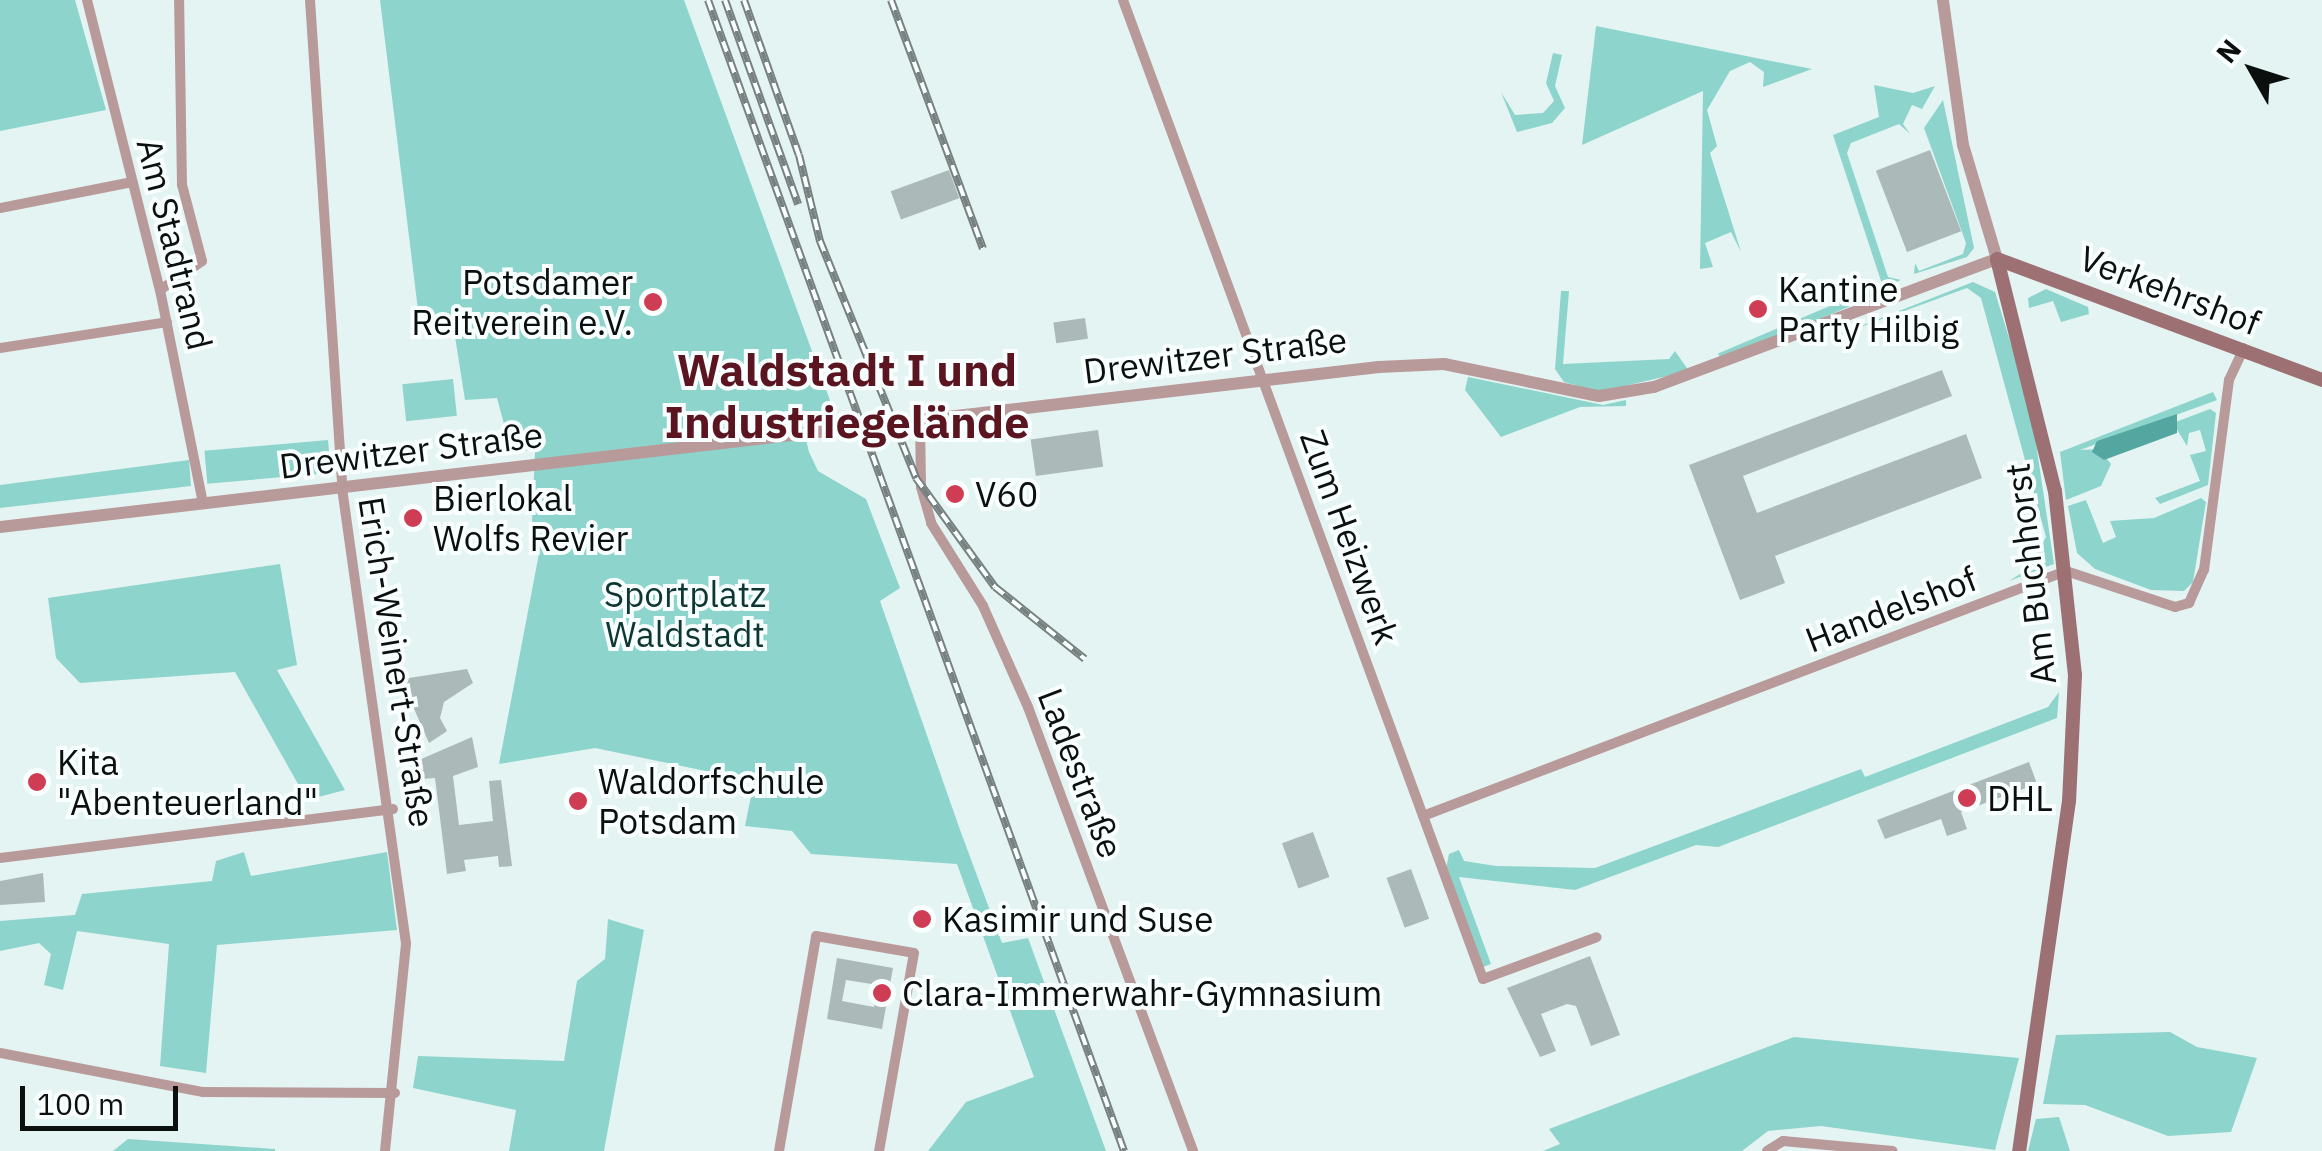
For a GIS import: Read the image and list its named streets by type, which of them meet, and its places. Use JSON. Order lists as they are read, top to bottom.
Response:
{
  "streets": {
    "main road": ["Verkehrshof", "Am Buchhorst"],
    "street": [
      "Am Stadtrand",
      "Drewitzer Straße",
      "Zum Heizwerk",
      "Handelshof",
      "Erich-Weinert-Straße",
      "Ladestraße"
    ]
  },
  "crossings": [
    ["Am Stadtrand", "Drewitzer Straße"],
    ["Verkehrshof", "Drewitzer Straße"],
    ["Verkehrshof", "Am Buchhorst"],
    ["Drewitzer Straße", "Zum Heizwerk"],
    ["Drewitzer Straße", "Am Buchhorst"],
    ["Drewitzer Straße", "Erich-Weinert-Straße"],
    ["Drewitzer Straße", "Ladestraße"],
    ["Zum Heizwerk", "Handelshof"],
    ["Am Buchhorst", "Handelshof"]
  ],
  "districts": ["Waldstadt I und Industriegelände"],
  "parks": ["Sportplatz Waldstadt"],
  "places": [
    "Potsdamer Reitverein e.V.",
    "Kantine Party Hilbig",
    "V60",
    "Bierlokal Wolfs Revier",
    "Kita \"Abenteuerland\"",
    "DHL",
    "Waldorfschule Potsdam",
    "Kasimir und Suse",
    "Clara-Immerwahr-Gymnasium"
  ],
  "scale_bar": "100 m",
  "north": "top left"
}
